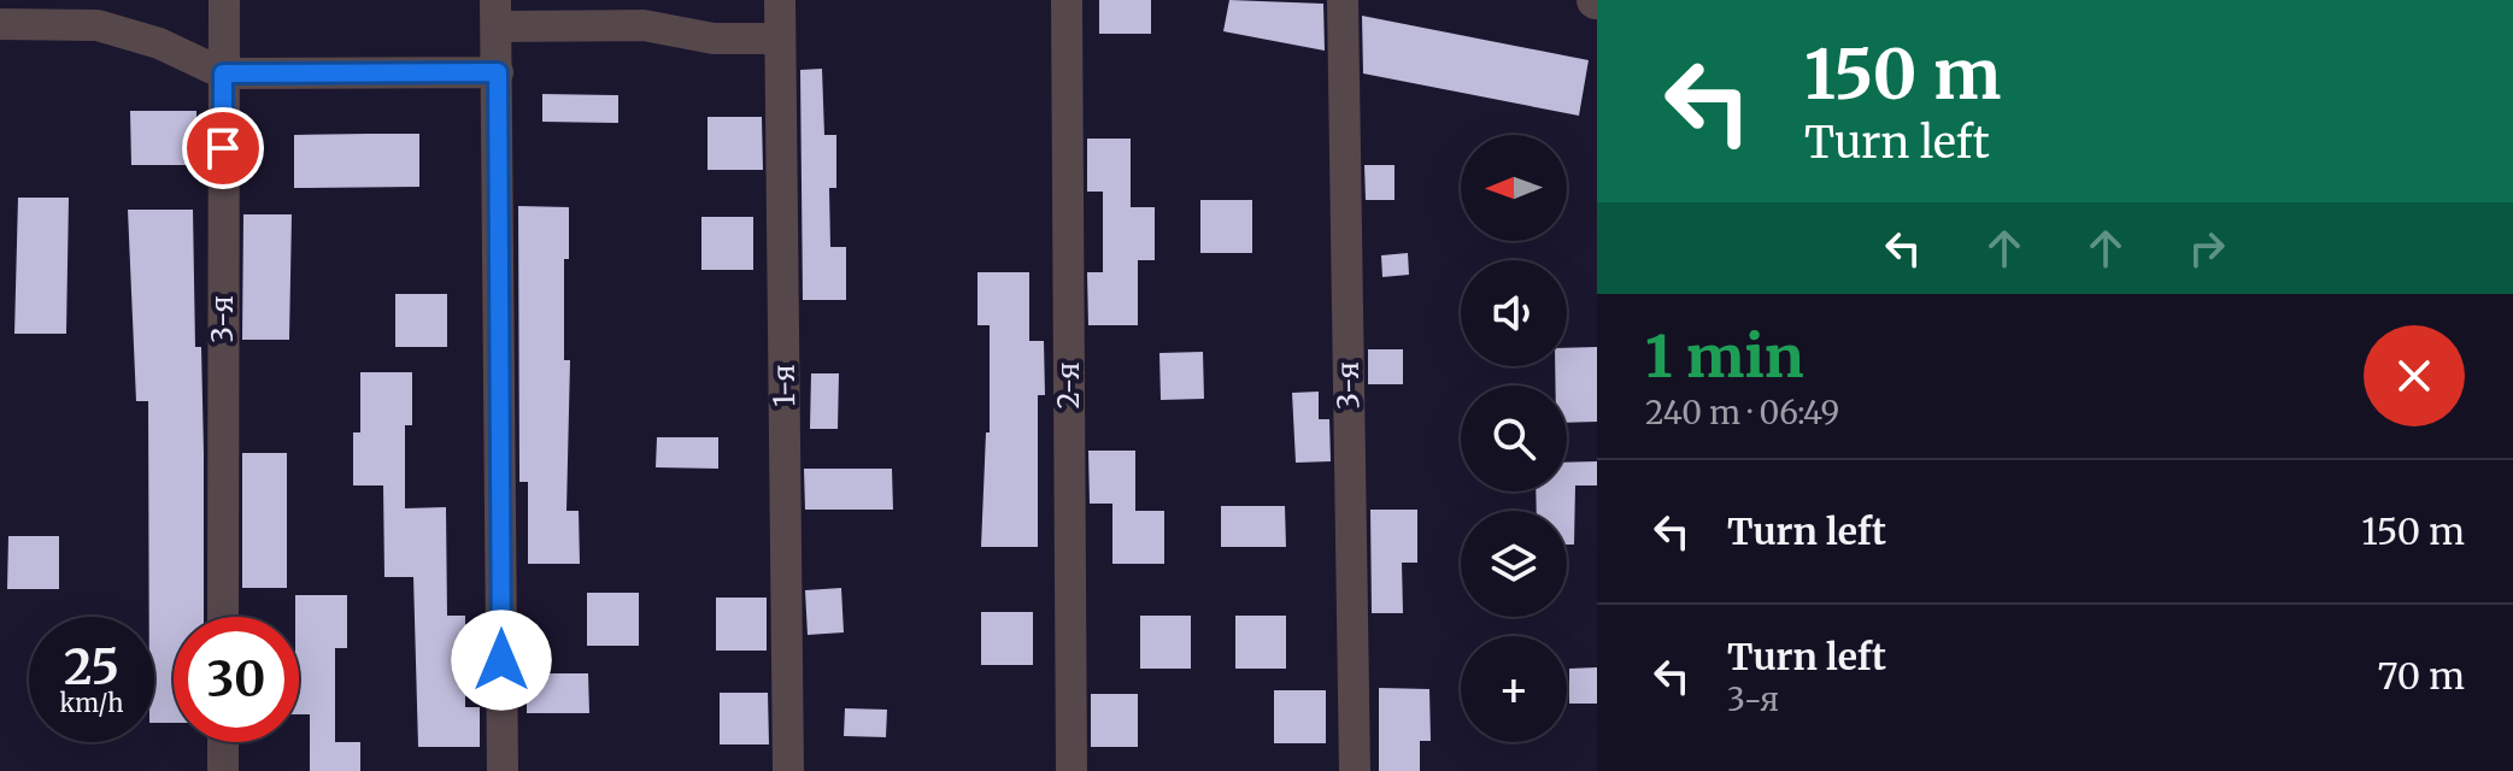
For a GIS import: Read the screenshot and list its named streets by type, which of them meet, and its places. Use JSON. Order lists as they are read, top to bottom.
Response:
{
  "streets": {
    "street": ["3-я", "1-я", "2-я"]
  },
  "north": "left",
  "page": {
    "turn": ["150 m", "Turn left"],
    "map_buttons": "+",
    "heading": ["1 min", "240 m · 06:49"],
    "list": [
      {
        "name": "Turn left",
        "value": "150 m"
      },
      {
        "name": "Turn left",
        "note": "3-я",
        "value": "70 m"
      }
    ],
    "speed": "25 km/h",
    "limit": "30"
  }
}
